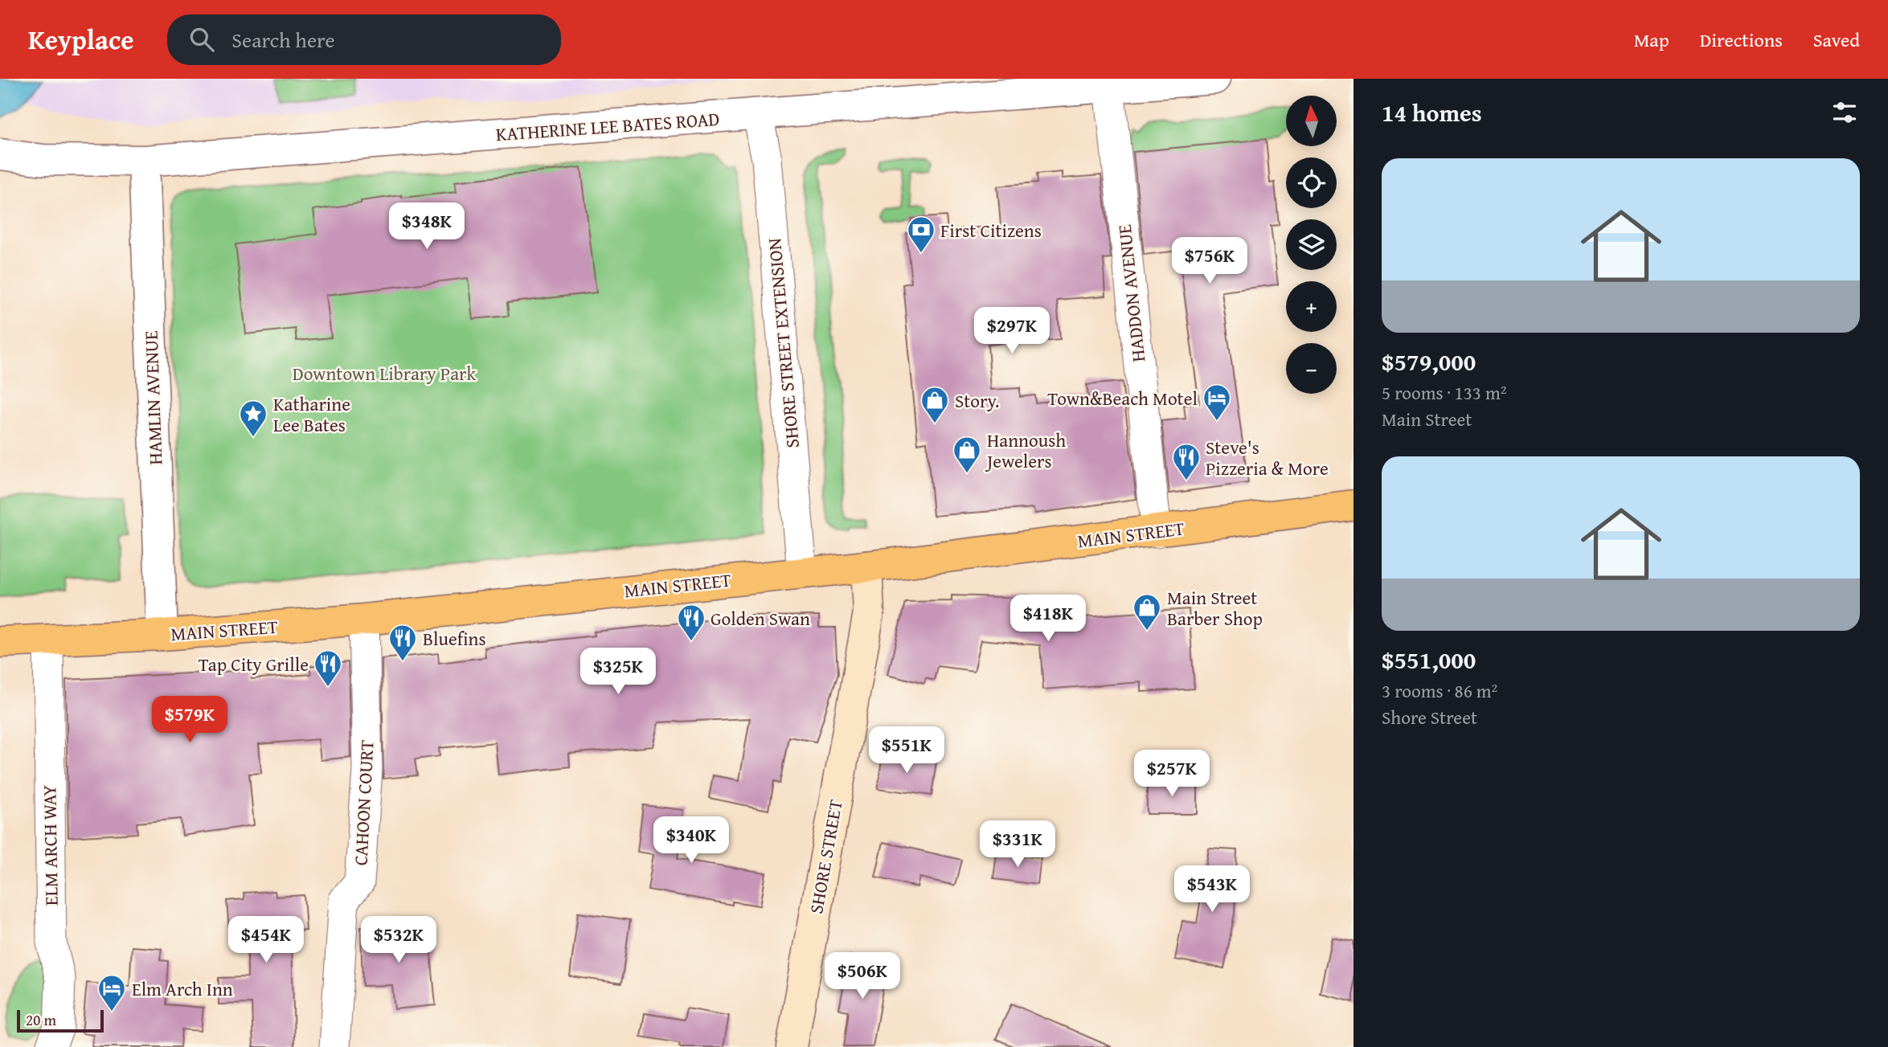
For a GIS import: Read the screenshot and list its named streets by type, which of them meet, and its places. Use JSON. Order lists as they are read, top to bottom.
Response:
{
  "streets": {
    "main road": ["MAIN STREET", "SHORE STREET"],
    "street": [
      "KATHERINE LEE BATES ROAD",
      "HADDON AVENUE",
      "SHORE STREET EXTENSION",
      "HAMLIN AVENUE",
      "CAHOON COURT",
      "ELM ARCH WAY"
    ]
  },
  "crossings": [
    ["KATHERINE LEE BATES ROAD", "HADDON AVENUE"],
    ["KATHERINE LEE BATES ROAD", "SHORE STREET EXTENSION"],
    ["KATHERINE LEE BATES ROAD", "HAMLIN AVENUE"],
    ["HADDON AVENUE", "MAIN STREET"],
    ["SHORE STREET EXTENSION", "MAIN STREET"],
    ["HAMLIN AVENUE", "MAIN STREET"],
    ["MAIN STREET", "CAHOON COURT"],
    ["MAIN STREET", "ELM ARCH WAY"],
    ["MAIN STREET", "SHORE STREET"]
  ],
  "parks": ["Downtown Library Park"],
  "places": {
    "bank": ["First Citizens"],
    "hotel": ["Town&Beach Motel", "Elm Arch Inn"],
    "shop": ["Story.", "Hannoush Jewelers", "Main Street Barber Shop"],
    "place": ["Katharine Lee Bates"],
    "restaurant": [
      "Steve's Pizzeria & More",
      "Golden Swan",
      "Bluefins",
      "Tap City Grille"
    ]
  },
  "scale_bar": "20 m",
  "north": "top",
  "page": {
    "header": "Keyplace",
    "search": "Search here",
    "nav": ["Map", "Directions", "Saved"],
    "heading": "14 homes",
    "map_buttons": ["+", "−"],
    "list": [
      {
        "name": "$579,000",
        "note": "5 rooms · 133 m² · Main Street"
      },
      {
        "name": "$551,000",
        "note": "3 rooms · 86 m² · Shore Street"
      }
    ],
    "price": [
      "$348K",
      "$756K",
      "$297K",
      "$418K",
      "$325K",
      "$579K",
      "$551K",
      "$257K",
      "$340K",
      "$331K",
      "$543K",
      "$454K",
      "$532K",
      "$506K"
    ],
    "scale": "20 m"
  }
}
